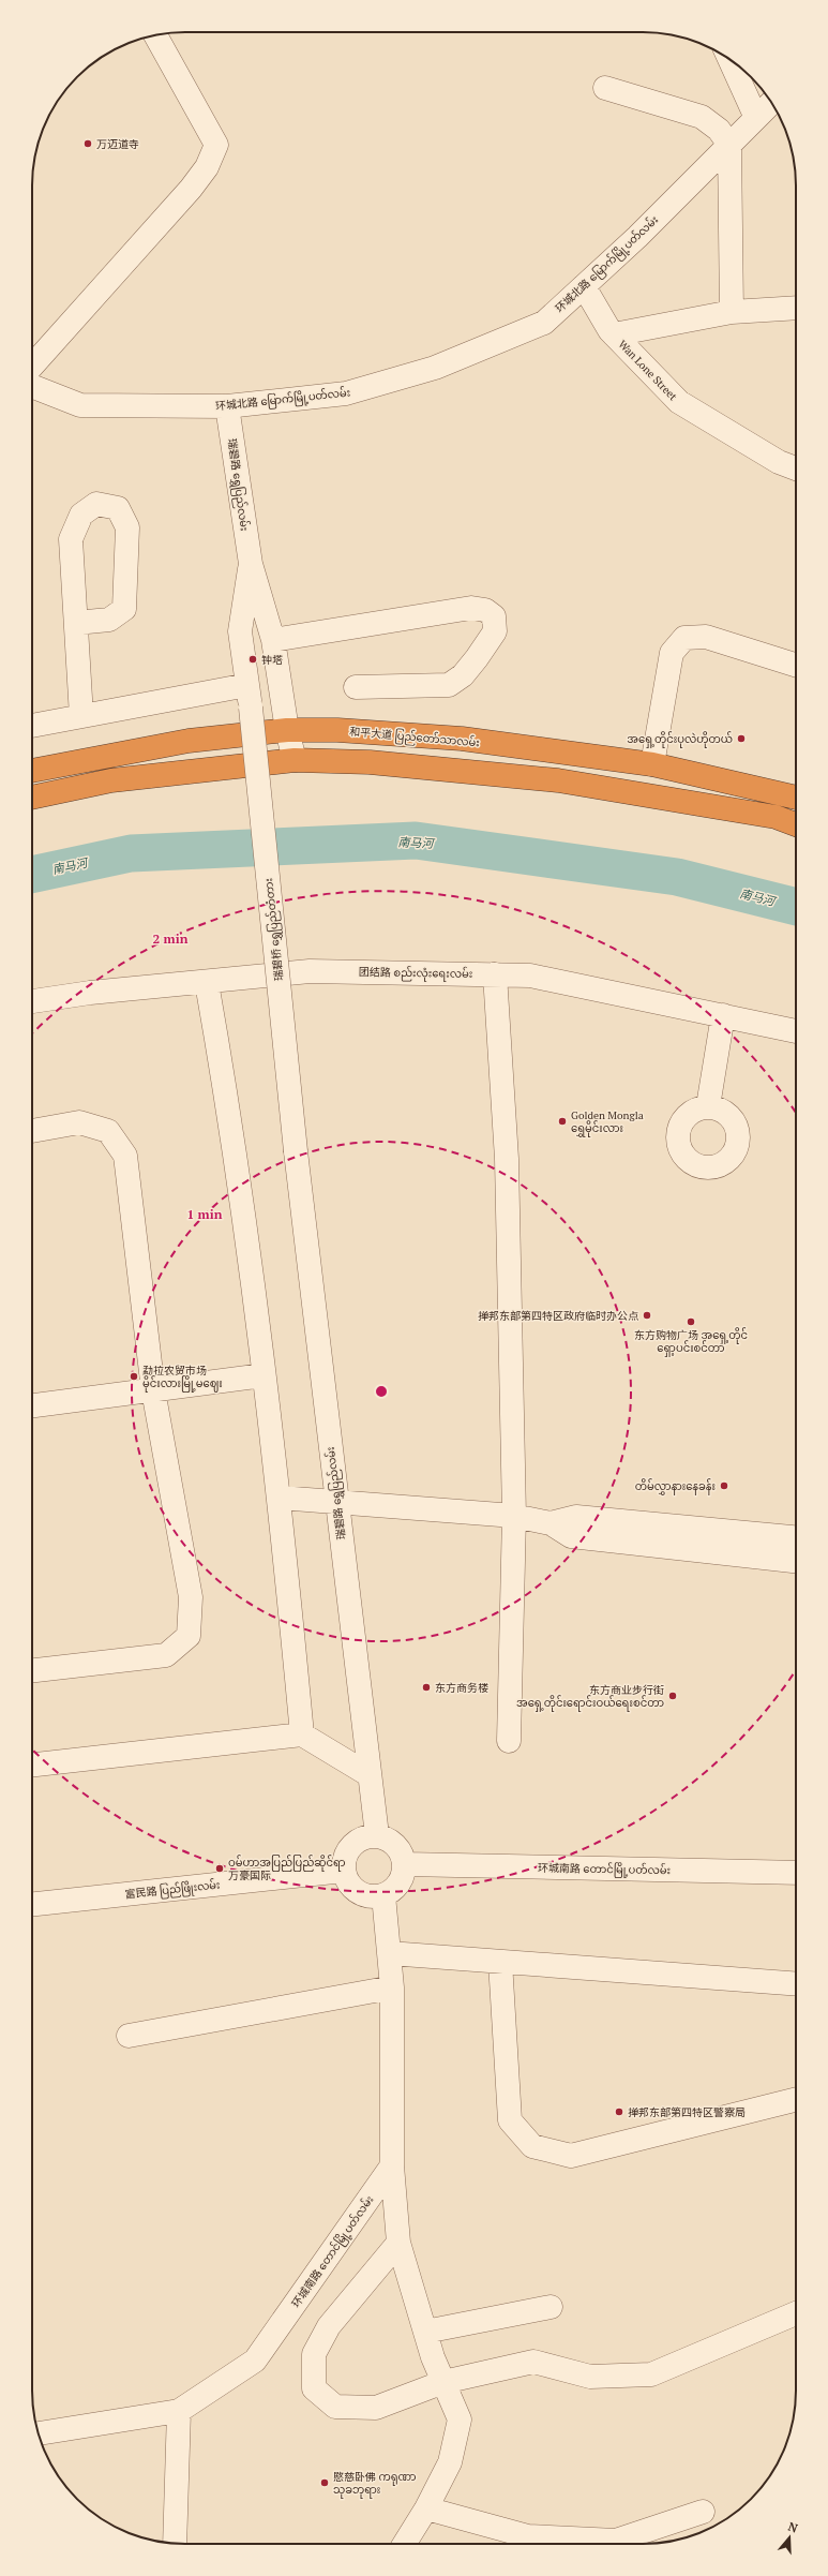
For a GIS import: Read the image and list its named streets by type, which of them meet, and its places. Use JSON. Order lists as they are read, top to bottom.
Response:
{
  "streets": {
    "highway": ["和平大道 ပြည်တော်သာလမ်း"],
    "street": [
      "环城北路 မြောက်မြို့ပတ်လမ်း",
      "Wan Lone Street",
      "瑞碧路 ရွှေပြည်လမ်း",
      "瑞碧桥 ရွှေပြည်တံတား",
      "团结路 စည်းလုံးရေးလမ်း",
      "环城南路 တောင်မြို့ပတ်လမ်း",
      "富民路 ပြည်ဖြိုးလမ်း"
    ]
  },
  "crossings": [
    ["环城北路 မြောက်မြို့ပတ်လမ်း", "Wan Lone Street"],
    ["环城北路 မြောက်မြို့ပတ်လမ်း", "瑞碧路 ရွှေပြည်လမ်း"],
    ["瑞碧路 ရွှေပြည်လမ်း", "和平大道 ပြည်တော်သာလမ်း"],
    ["瑞碧路 ရွှေပြည်လမ်း", "瑞碧桥 ရွှေပြည်တံတား"],
    ["瑞碧路 ရွှေပြည်လမ်း", "环城南路 တောင်မြို့ပတ်လမ်း"],
    ["瑞碧路 ရွှေပြည်လမ်း", "富民路 ပြည်ဖြိုးလမ်း"],
    ["环城南路 တောင်မြို့ပတ်လမ်း", "富民路 ပြည်ဖြိုးလမ်း"]
  ],
  "water": ["南马河"],
  "places": [
    "万迈道寺",
    "钟塔",
    "အရှေ့တိုင်းပုလဲဟိုတယ်",
    "Golden Mongla ရွှေမိုင်းလား",
    "掸邦东部第四特区政府临时办公点",
    "东方购物广场 အရှေ့တိုင် ရှော့ပင်းစင်တာ",
    "勐拉农贸市场 မိုင်းလားမြို့မဈေး",
    "တိမ်လွှာနားနေခန်း",
    "东方商务楼",
    "东方商业步行街 အရှေ့တိုင်းရောင်းဝယ်ရေးစင်တာ",
    "ဝမ်ဟာအပြည်ပြည်ဆိုင်ရာ 万豪国际",
    "掸邦东部第四特区警察局",
    "愍慈卧佛 ကရုဏာ သုခဘုရား"
  ],
  "north": "top",
  "rings": ["2 min", "1 min"]
}
